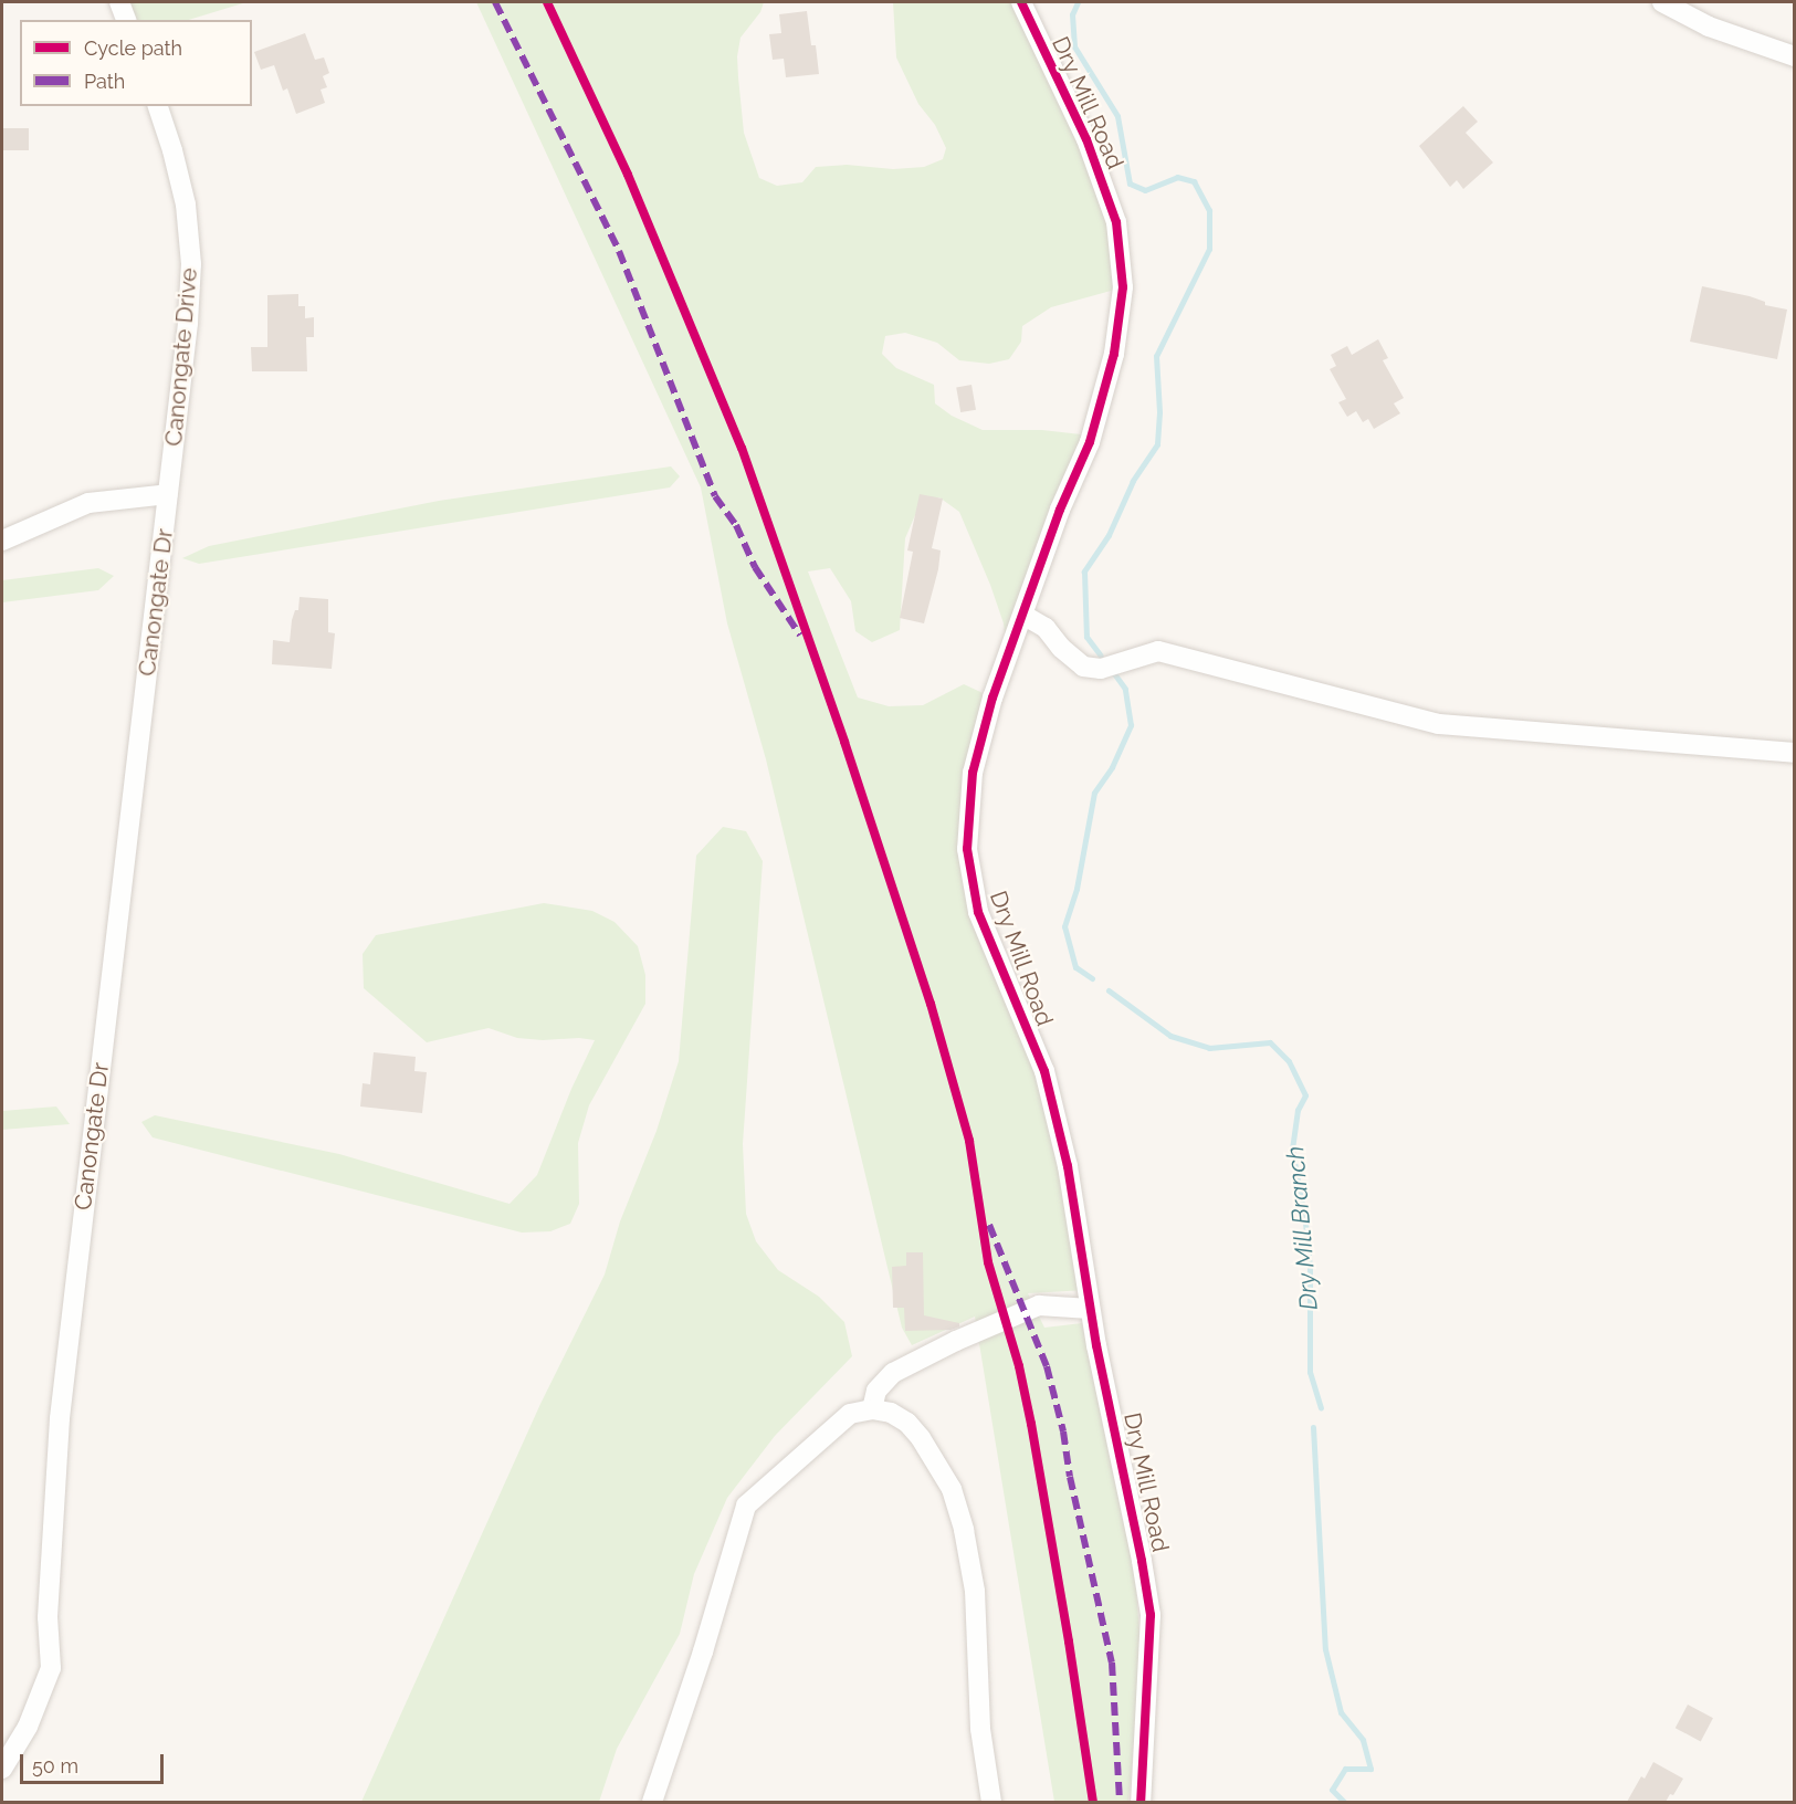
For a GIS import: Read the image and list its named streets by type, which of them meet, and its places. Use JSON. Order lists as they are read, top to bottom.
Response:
{
  "streets": {
    "street": ["Dry Mill Road", "Canongate Drive", "Canongate Dr"]
  },
  "crossings": [
    ["Canongate Drive", "Canongate Dr"]
  ],
  "water": ["Dry Mill Branch"],
  "legend": ["Cycle path", "Path"],
  "scale_bar": "50 m"
}
